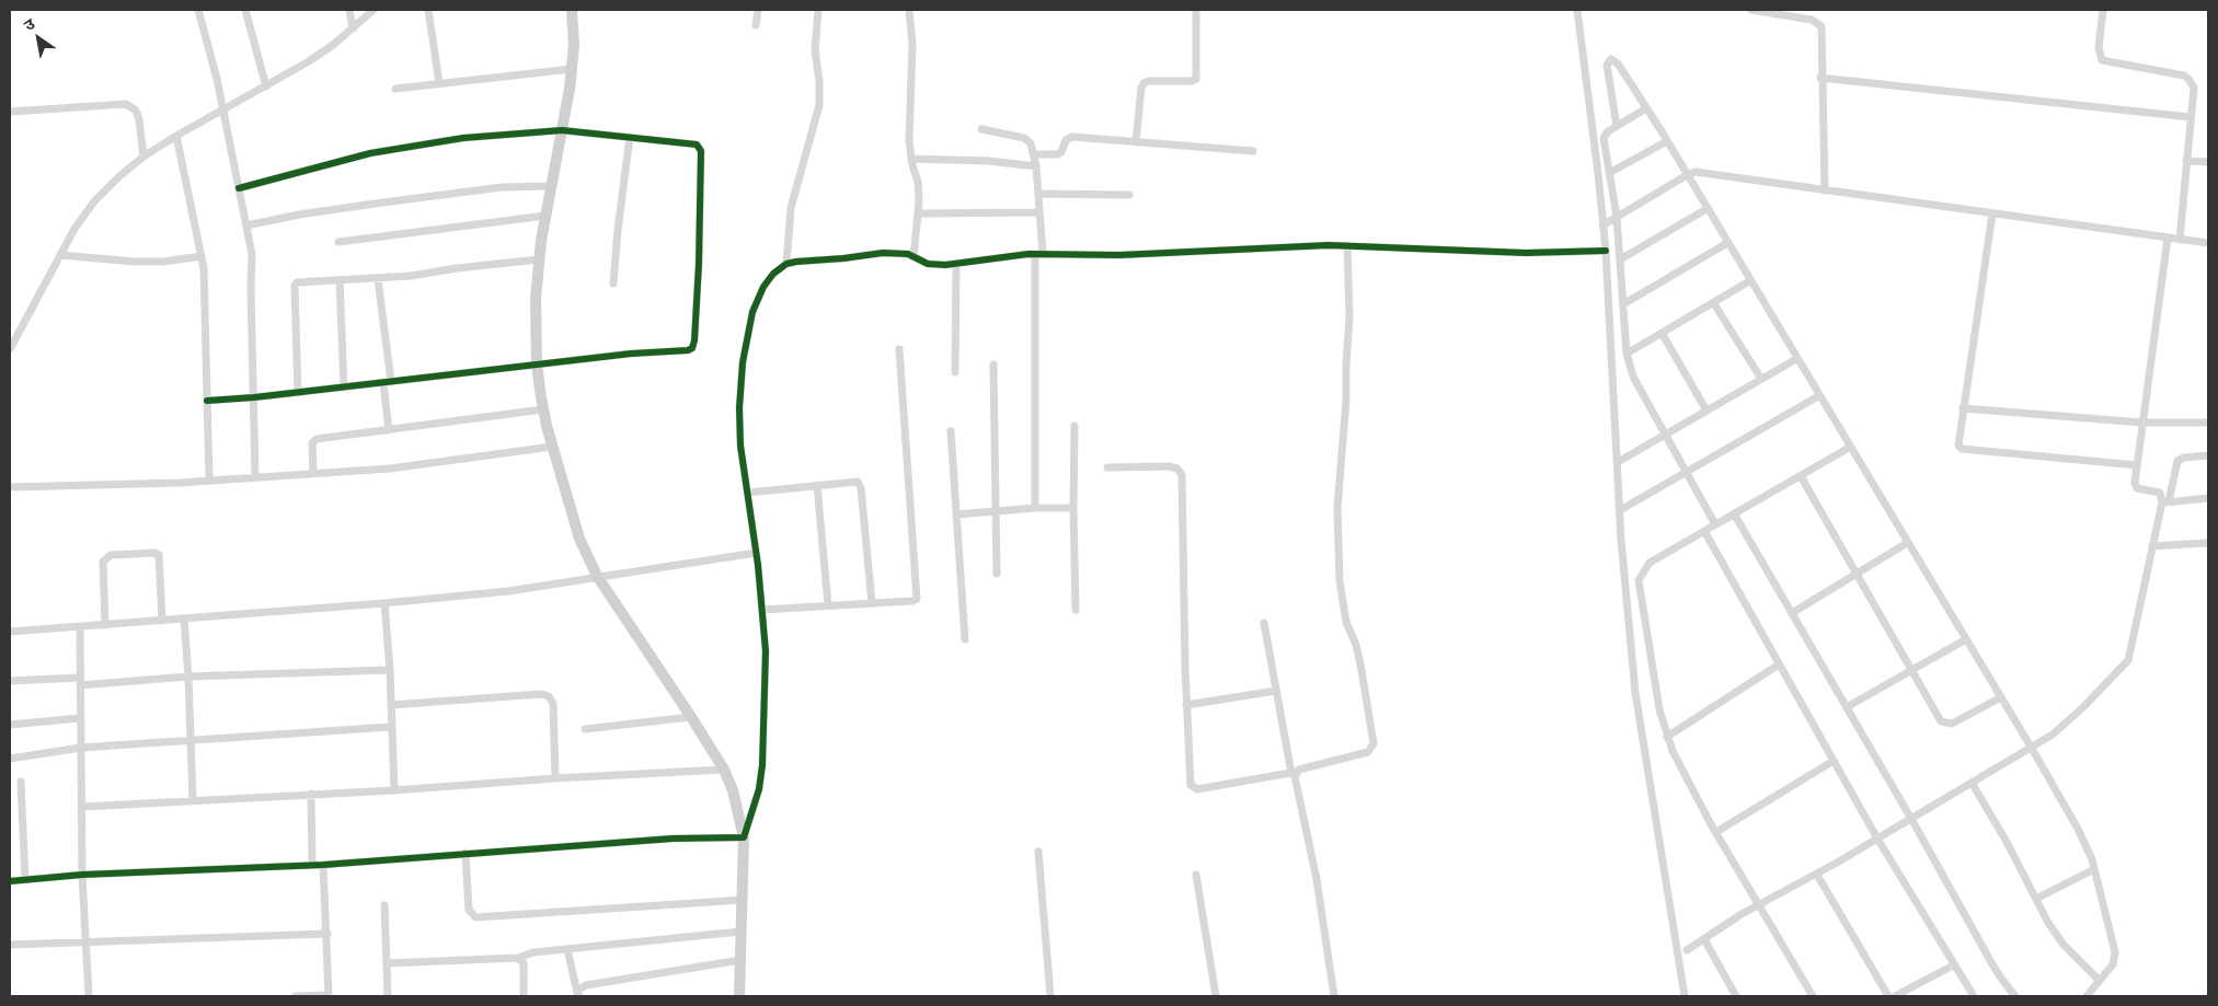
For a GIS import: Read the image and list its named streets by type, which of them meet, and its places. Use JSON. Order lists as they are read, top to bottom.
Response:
{
  "north": "top left"
}
